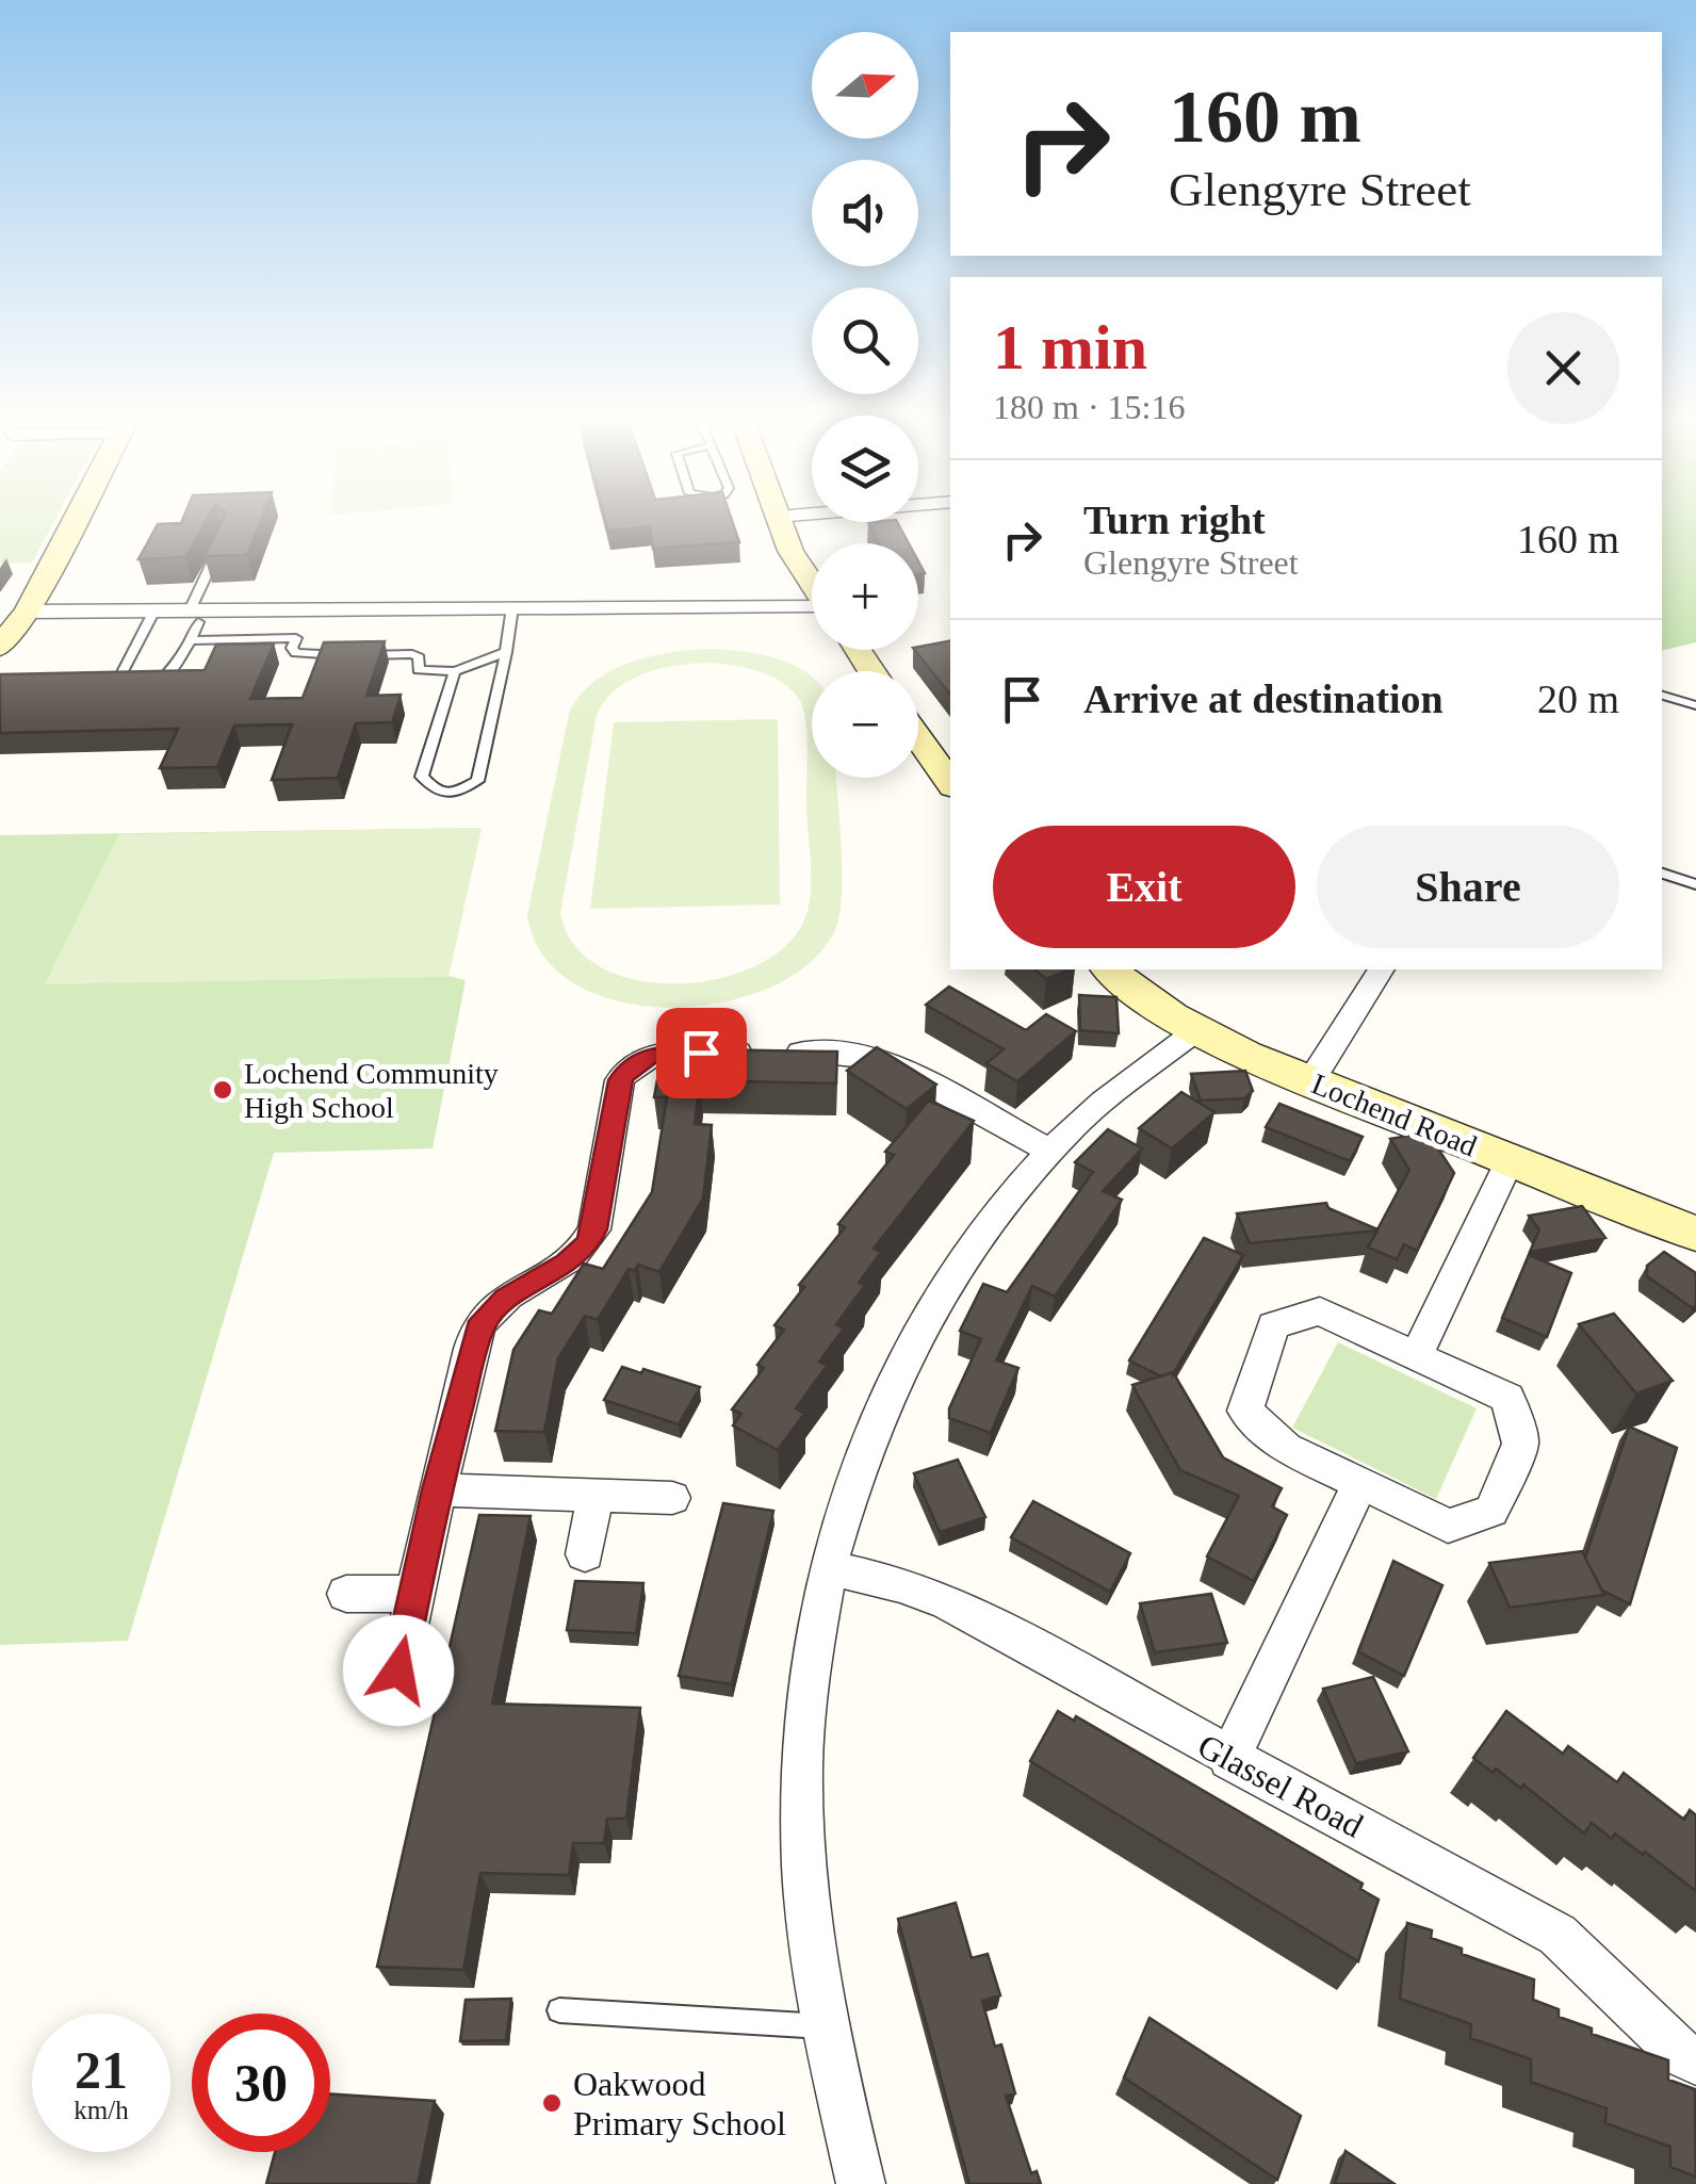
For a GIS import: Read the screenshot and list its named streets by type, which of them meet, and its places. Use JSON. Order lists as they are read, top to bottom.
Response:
{
  "streets": {
    "street": ["Lochend Road", "Glassel Road"]
  },
  "places": ["Lochend Community High School", "Oakwood Primary School"],
  "north": "right",
  "page": {
    "map_buttons": ["+", "−"],
    "turn": ["160 m", "Glengyre Street"],
    "heading": ["1 min", "180 m · 15:16"],
    "list": [
      {
        "name": "Turn right",
        "note": "Glengyre Street",
        "value": "160 m"
      },
      {
        "name": "Arrive at destination",
        "value": "20 m"
      }
    ],
    "buttons": ["Exit", "Share"],
    "speed": "21 km/h",
    "limit": "30"
  }
}
